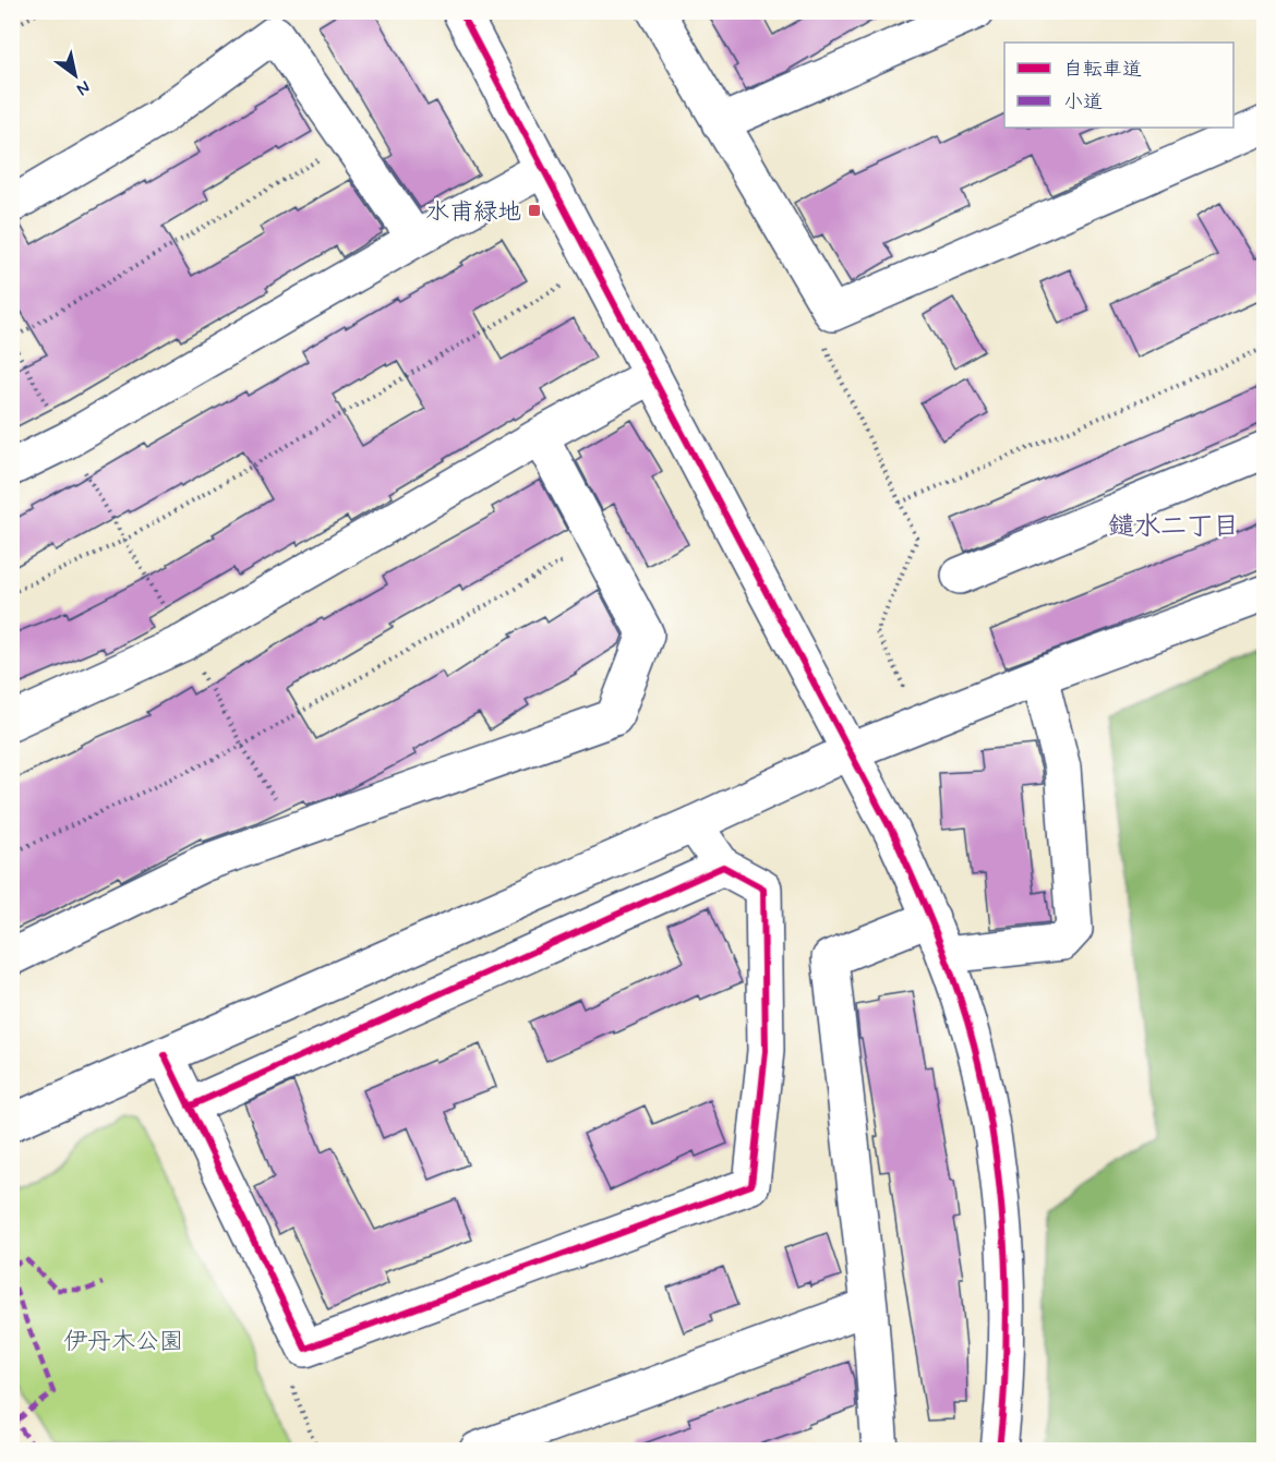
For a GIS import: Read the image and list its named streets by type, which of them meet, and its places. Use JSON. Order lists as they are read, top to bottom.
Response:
{
  "districts": ["鑓水二丁目"],
  "parks": ["伊丹木公園"],
  "places": {
    "transit": ["水甫緑地"]
  },
  "legend": ["自転車道", "小道"],
  "north": "bottom right"
}
